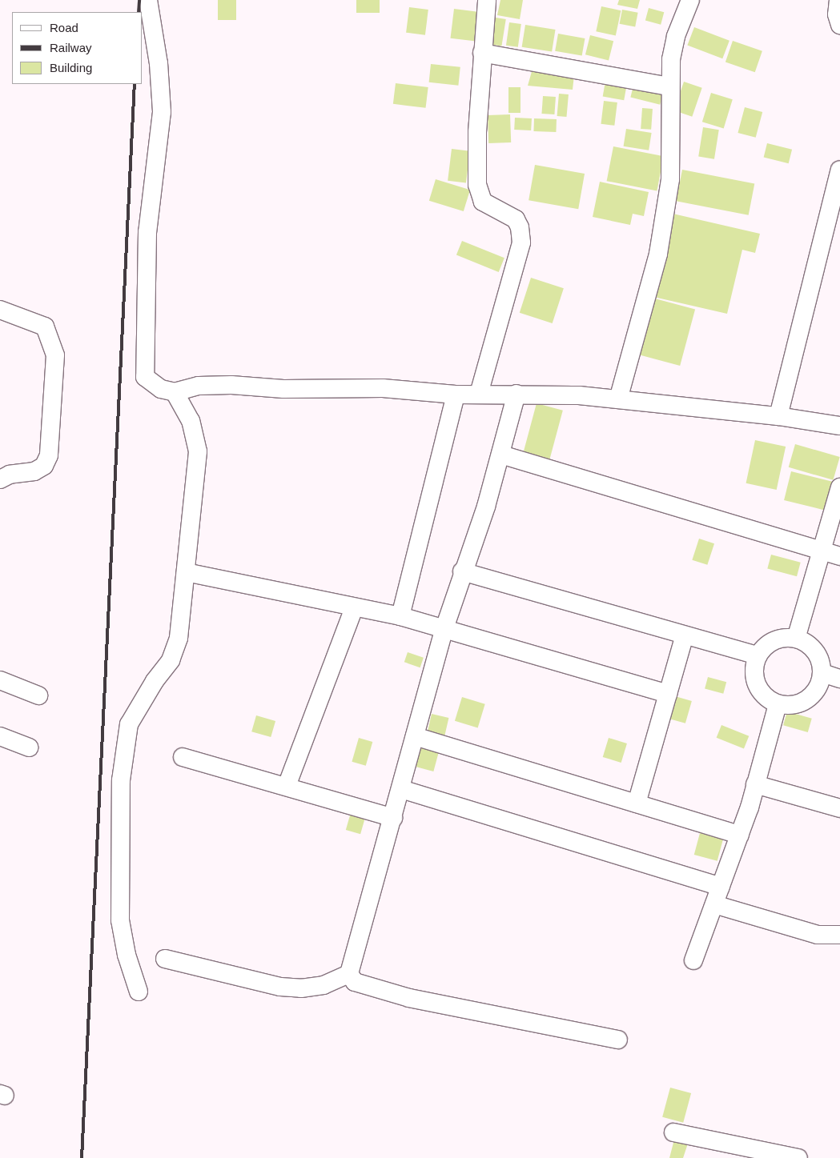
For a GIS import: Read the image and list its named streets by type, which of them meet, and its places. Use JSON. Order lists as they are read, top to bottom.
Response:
{
  "legend": ["Road", "Railway", "Building"]
}
